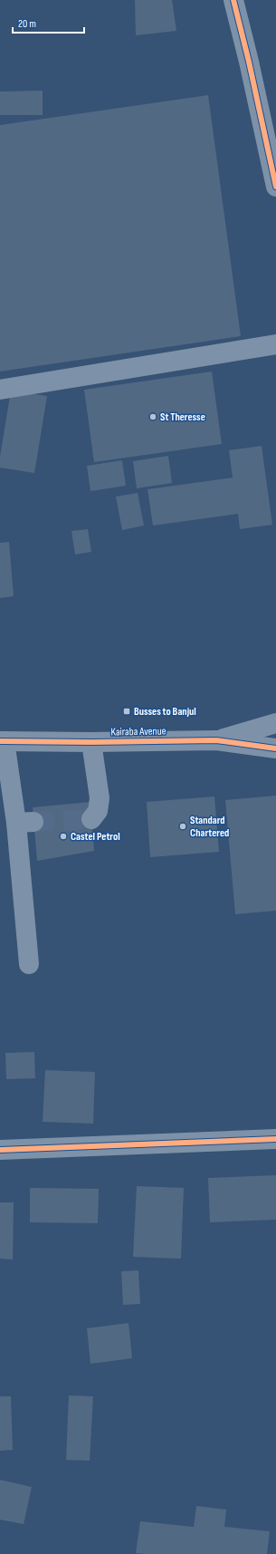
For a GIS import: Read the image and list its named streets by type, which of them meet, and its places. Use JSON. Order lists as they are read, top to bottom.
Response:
{
  "streets": {
    "street": ["Kairaba Avenue"]
  },
  "places": {
    "other": ["St Theresse", "Standard Chartered", "Castel Petrol"],
    "transit": ["Busses to Banjul"]
  },
  "scale_bar": "20 m"
}
